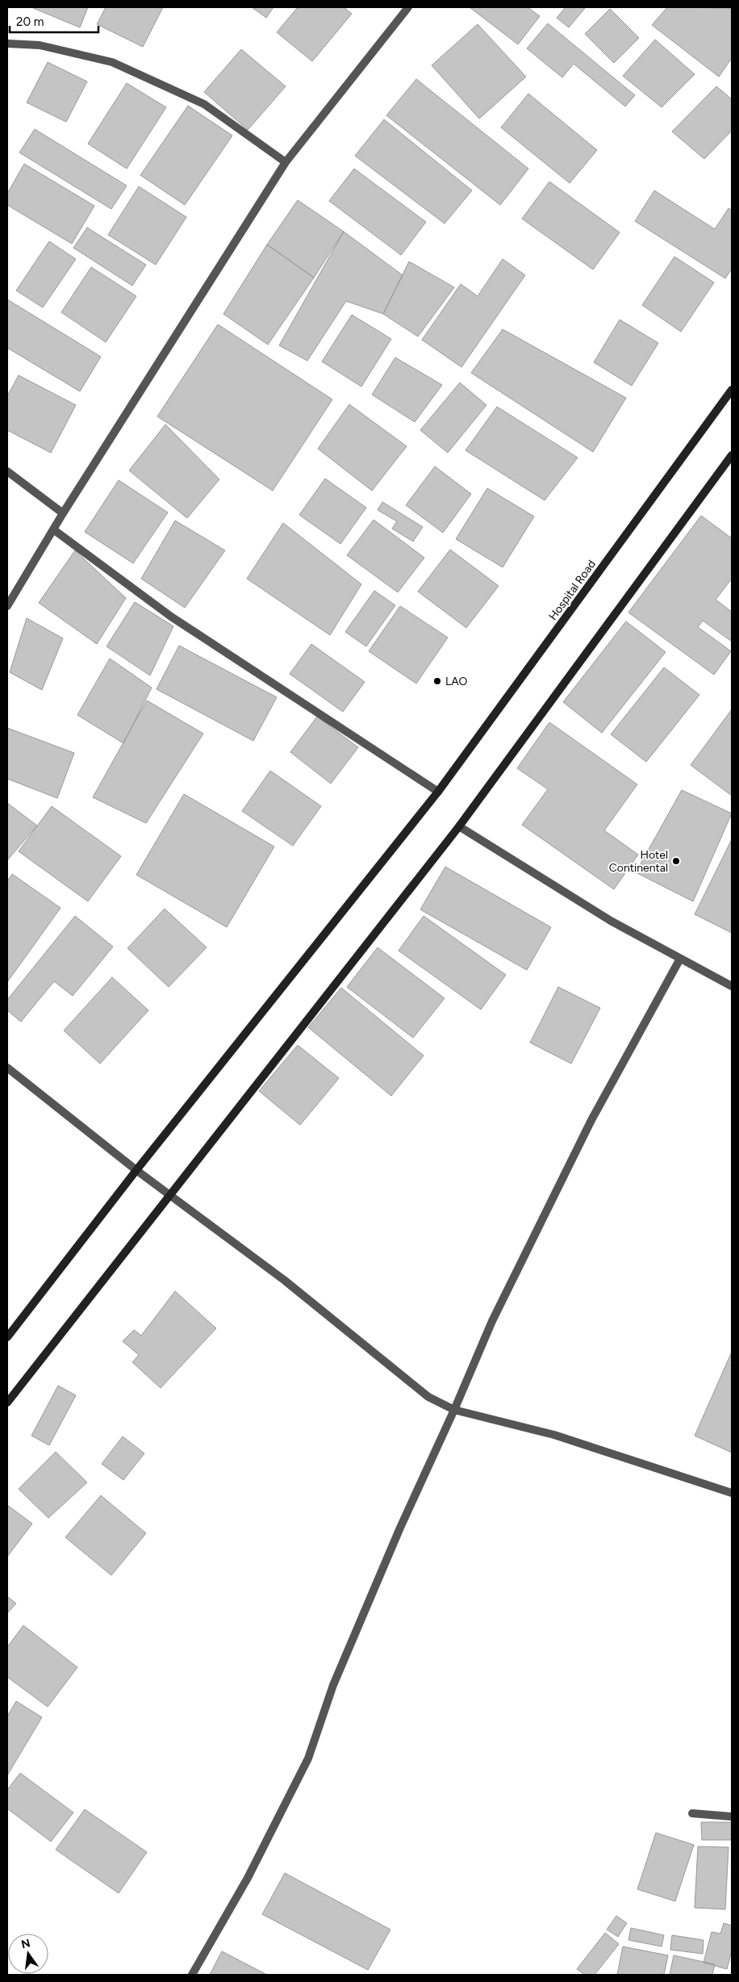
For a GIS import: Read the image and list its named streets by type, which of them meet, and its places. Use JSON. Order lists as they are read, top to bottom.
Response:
{
  "streets": {
    "street": ["Hospital Road"]
  },
  "places": ["LAO", "Hotel Continental"],
  "scale_bar": "20 m",
  "north": "top"
}
